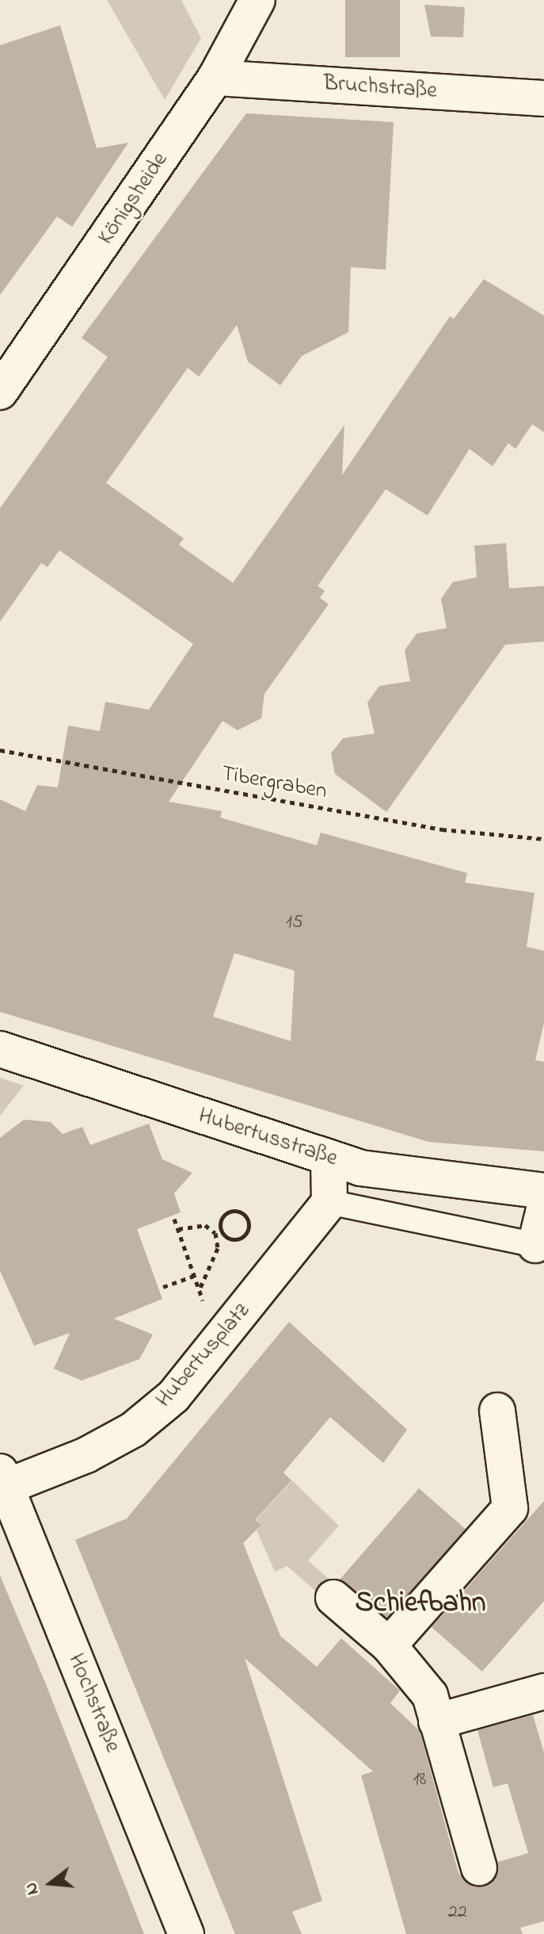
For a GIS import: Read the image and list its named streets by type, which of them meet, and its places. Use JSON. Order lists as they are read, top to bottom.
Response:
{
  "streets": {
    "street": [
      "Bruchstraße",
      "Königsheide",
      "Hubertusstraße",
      "Hubertusplatz",
      "Hochstraße"
    ],
    "path": ["Tibergraben"]
  },
  "crossings": [
    ["Bruchstraße", "Königsheide"],
    ["Hubertusplatz", "Hochstraße"]
  ],
  "districts": ["Schiefbahn"],
  "house_numbers": ["15", "18", "22"],
  "north": "left"
}
